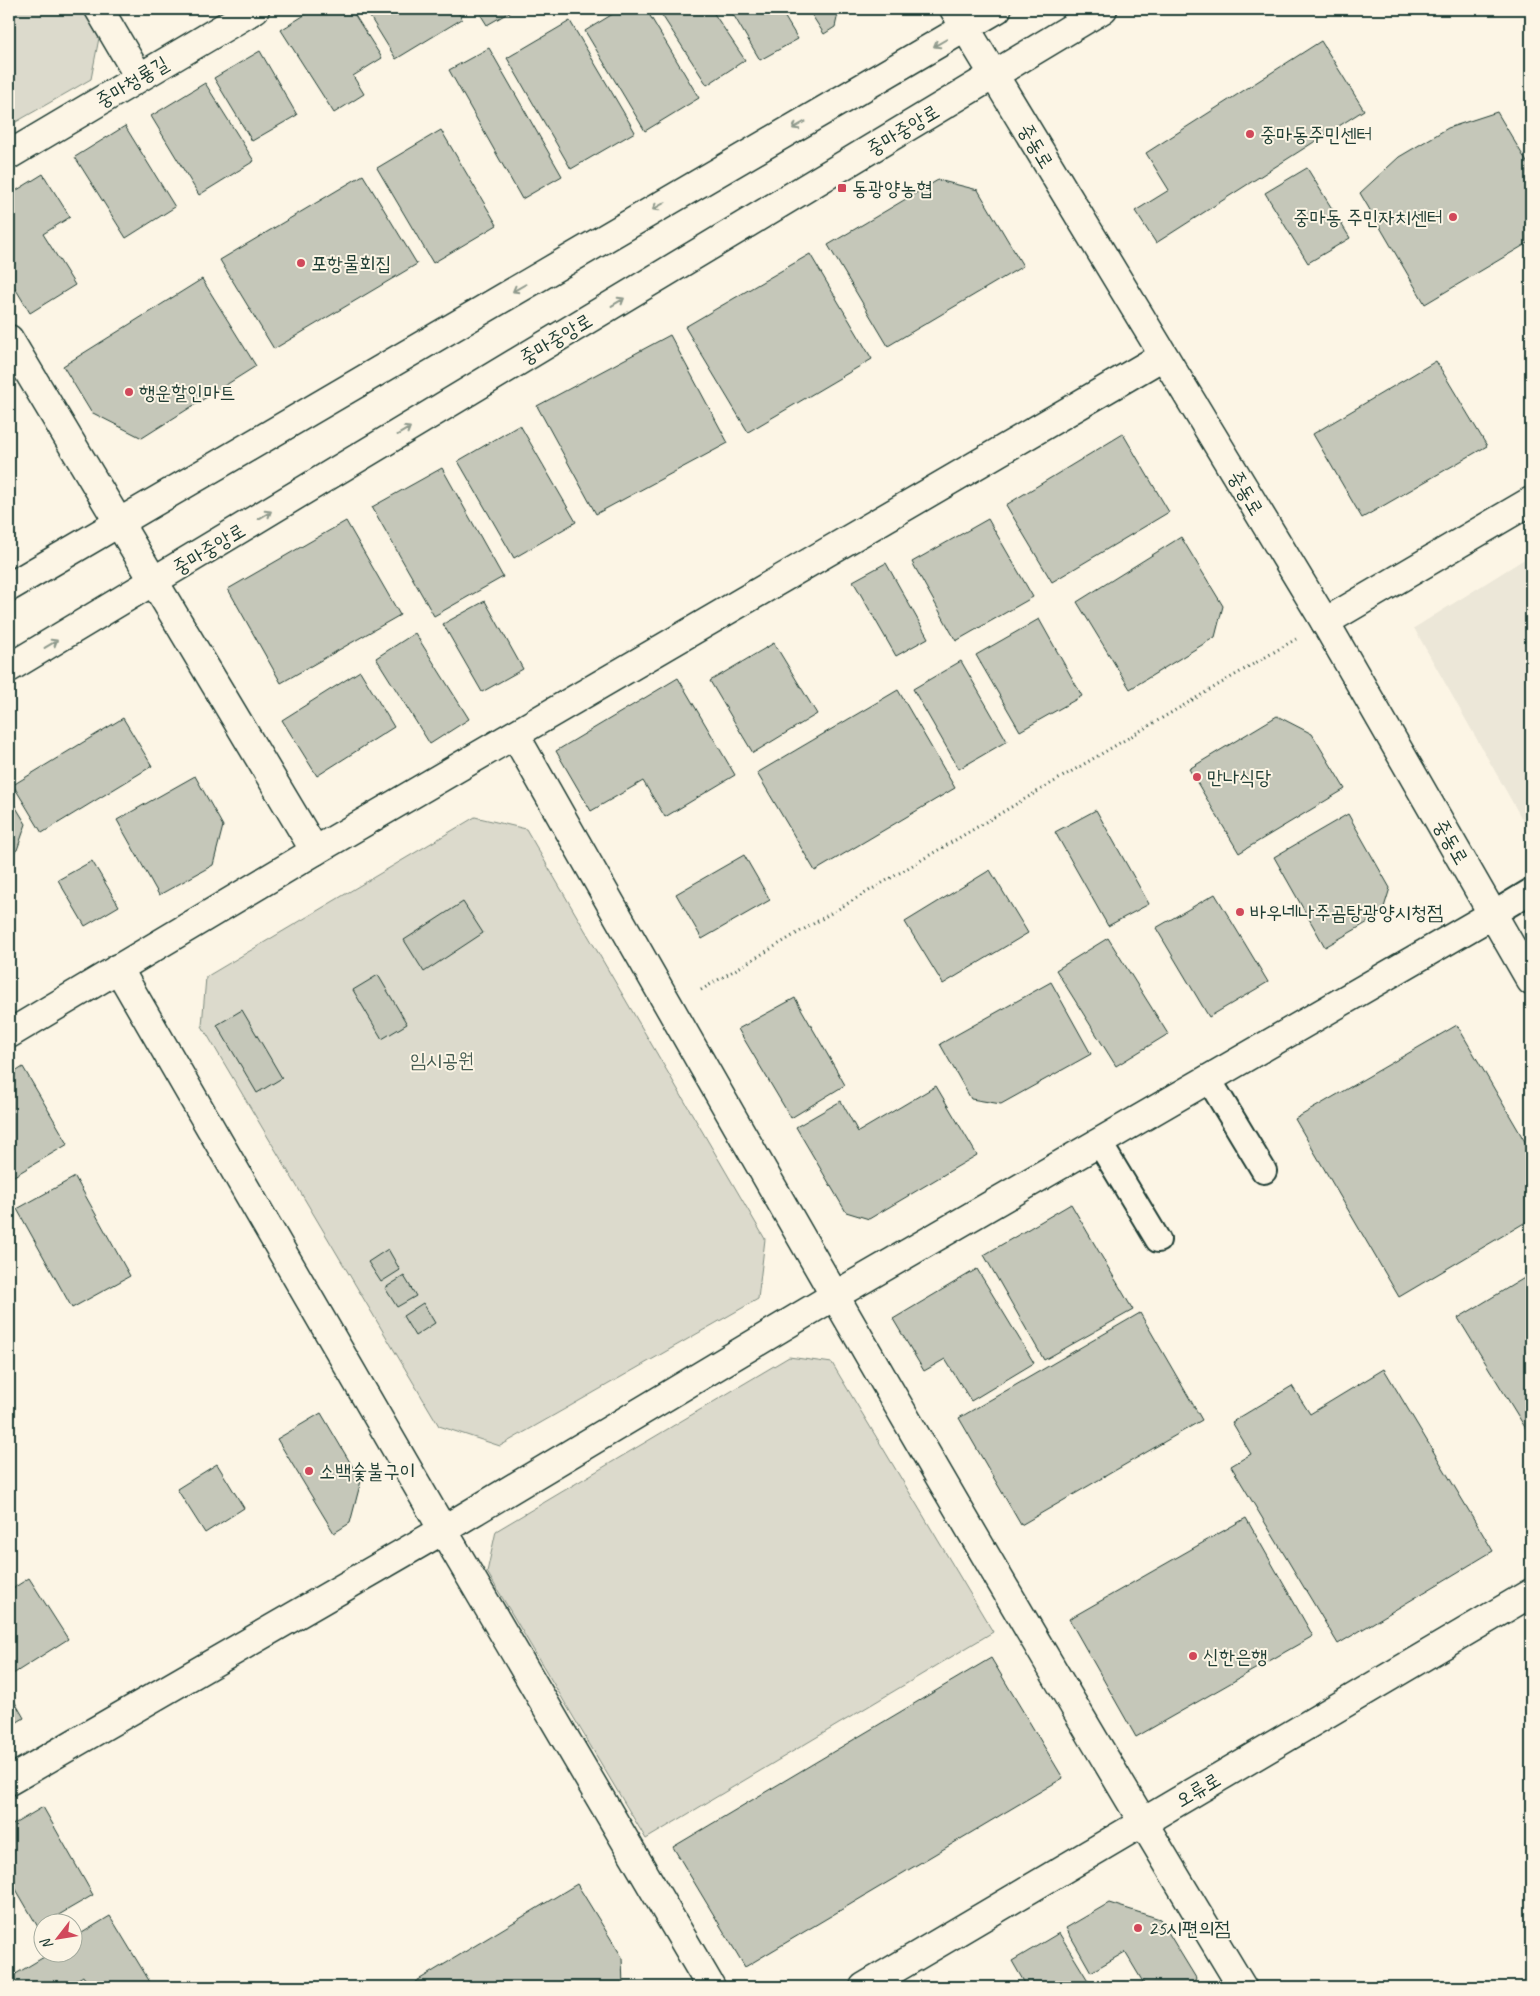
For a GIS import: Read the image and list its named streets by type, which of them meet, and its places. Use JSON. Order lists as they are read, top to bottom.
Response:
{
  "streets": {
    "street": [
      "중마청룡길",
      "중마중앙로",
      "중동로",
      "오류로"
    ]
  },
  "crossings": [
    ["중마중앙로", "중동로"]
  ],
  "parks": ["임시공원"],
  "places": {
    "other": [
      "중마동주민센터",
      "중마동 주민자치센터",
      "포항물회집",
      "행운할인마트",
      "만나식당",
      "바우네나주곰탕광양시청점",
      "소백숯불구이",
      "신한은행",
      "25시편의점"
    ],
    "transit": ["동광양농협"]
  },
  "north": "bottom left"
}
